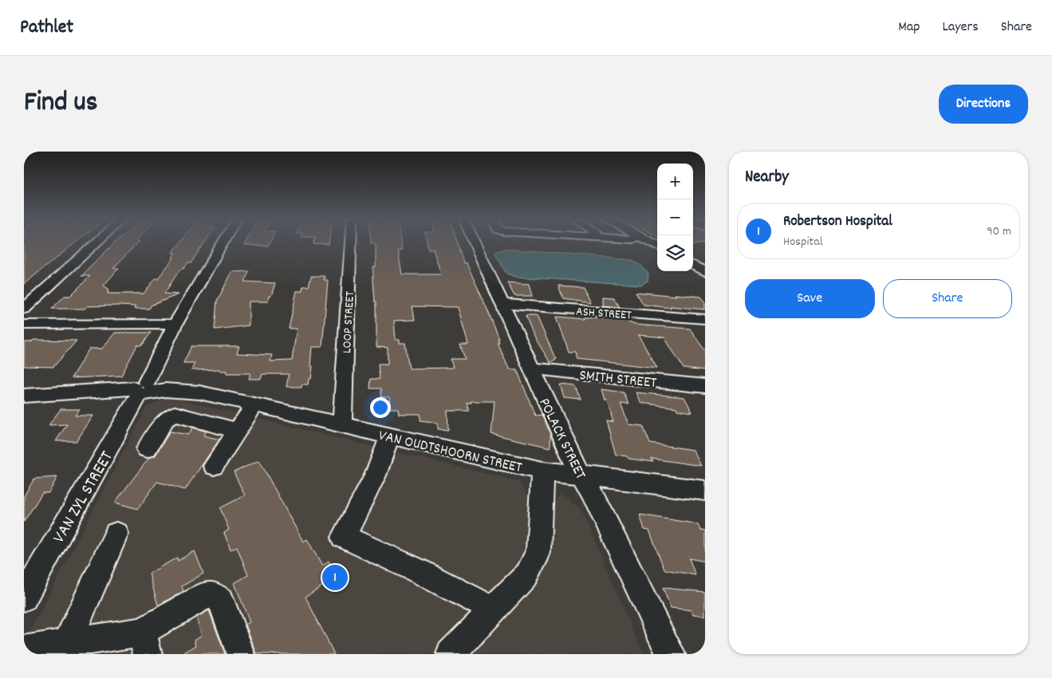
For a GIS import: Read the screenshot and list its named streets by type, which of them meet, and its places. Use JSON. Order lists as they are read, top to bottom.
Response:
{
  "streets": {
    "street": [
      "ASH STREET",
      "LOOP STREET",
      "SMITH STREET",
      "POLACK STREET",
      "VAN OUDTSHOORN STREET",
      "VAN ZYL STREET"
    ]
  },
  "crossings": [
    ["ASH STREET", "POLACK STREET"],
    ["LOOP STREET", "VAN OUDTSHOORN STREET"],
    ["SMITH STREET", "POLACK STREET"],
    ["POLACK STREET", "VAN OUDTSHOORN STREET"],
    ["VAN OUDTSHOORN STREET", "VAN ZYL STREET"]
  ],
  "page": {
    "header": "Pathlet",
    "nav": ["Map", "Layers", "Share"],
    "title": "Find us",
    "buttons": [
      "Directions",
      ["Save", "Share"]
    ],
    "heading": "Nearby",
    "map_buttons": ["+", "−"],
    "list": [
      {
        "mark": "1",
        "name": "Robertson Hospital",
        "note": "Hospital",
        "value": "90 m"
      }
    ],
    "pins": "1"
  }
}
